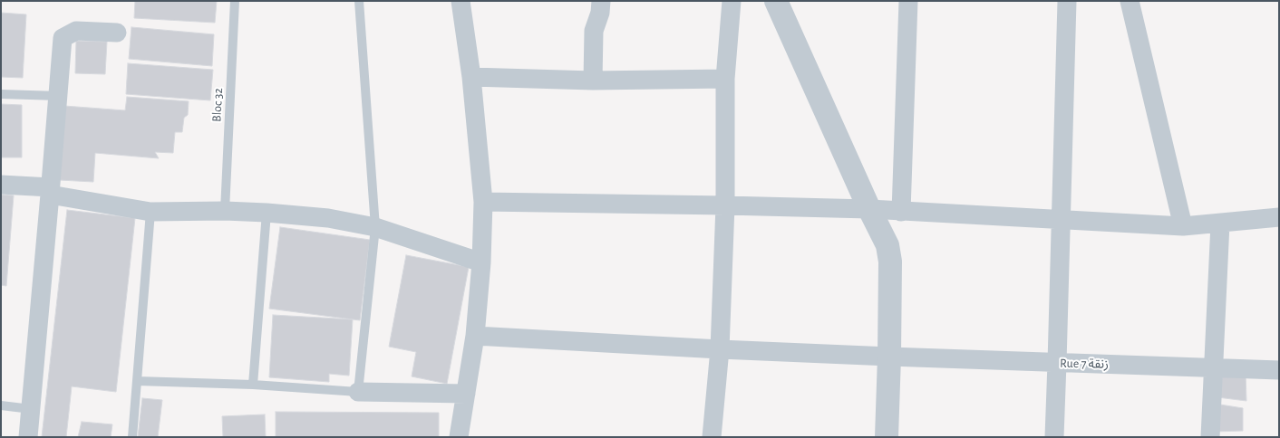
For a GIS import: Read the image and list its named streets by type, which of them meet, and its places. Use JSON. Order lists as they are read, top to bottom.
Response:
{
  "streets": {
    "street": ["Rue 7 زنقة"],
    "lane": ["Bloc 32"]
  }
}
